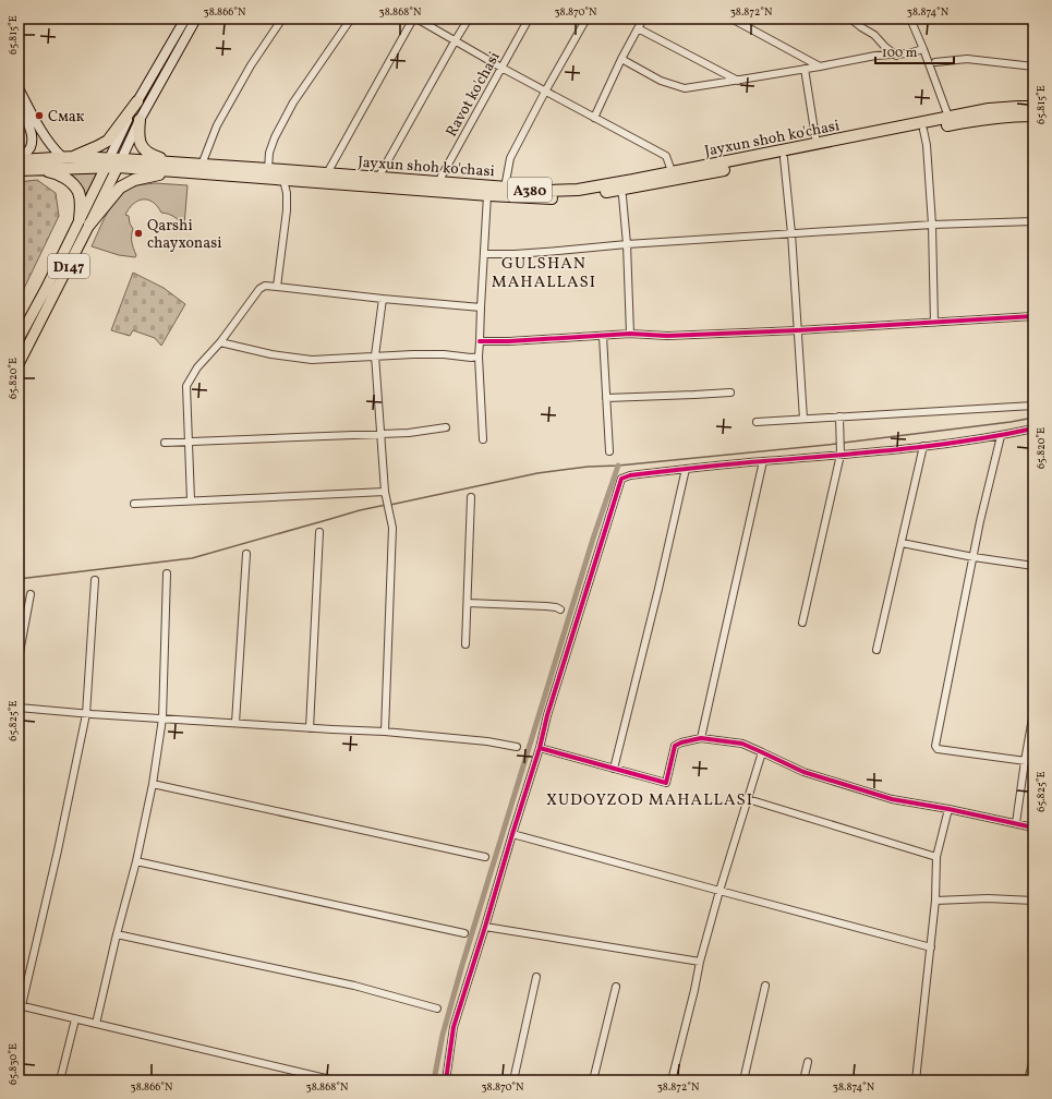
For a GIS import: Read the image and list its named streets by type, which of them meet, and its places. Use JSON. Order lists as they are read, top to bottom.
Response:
{
  "streets": {
    "highway": ["Jayxun shoh ko'chasi", "A380"],
    "main road": ["D147"],
    "street": ["Ravot ko'chasi"]
  },
  "crossings": [
    ["Ravot ko'chasi", "Jayxun shoh ko'chasi"],
    ["Jayxun shoh ko'chasi", "D147"]
  ],
  "districts": ["GULSHAN MAHALLASI", "XUDOYZOD MAHALLASI"],
  "places": ["Смак", "Qarshi chayxonasi"],
  "scale_bar": "100 m",
  "coordinates": [
    "38.866°N",
    "38.868°N",
    "38.870°N",
    "38.872°N",
    "38.874°N",
    "65.815°E",
    "65.820°E",
    "65.825°E",
    "65.830°E"
  ]
}
